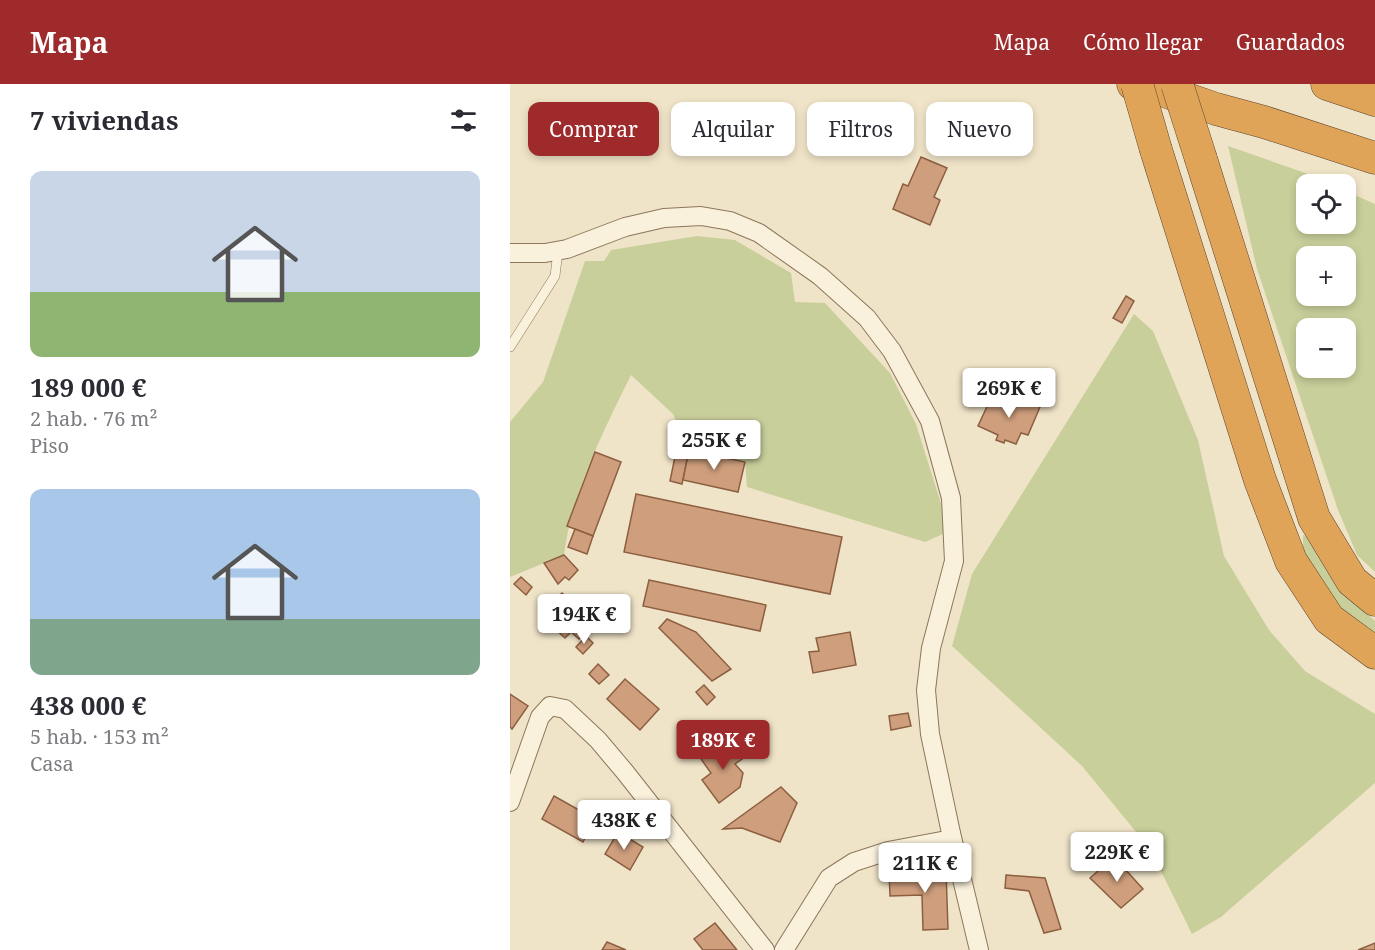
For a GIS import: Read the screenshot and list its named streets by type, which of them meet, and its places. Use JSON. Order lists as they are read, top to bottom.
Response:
{
  "page": {
    "header": "Mapa",
    "nav": ["Mapa", "Cómo llegar", "Guardados"],
    "heading": "7 viviendas",
    "chip": [
      "Comprar",
      "Alquilar",
      "Filtros",
      "Nuevo"
    ],
    "list": [
      {
        "name": "189 000 €",
        "note": "2 hab. · 76 m² · Piso"
      },
      {
        "name": "438 000 €",
        "note": "5 hab. · 153 m² · Casa"
      }
    ],
    "map_buttons": ["+", "−"],
    "price": [
      "269K €",
      "255K €",
      "194K €",
      "189K €",
      "438K €",
      "229K €",
      "211K €"
    ]
  }
}
